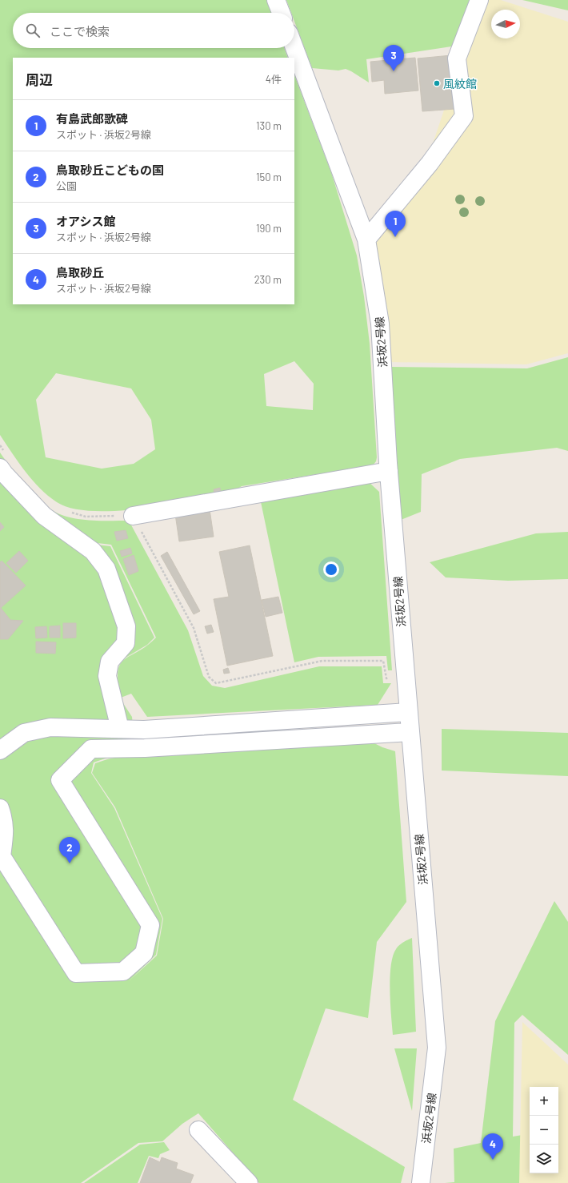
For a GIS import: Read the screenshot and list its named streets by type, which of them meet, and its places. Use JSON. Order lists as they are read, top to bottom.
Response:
{
  "streets": {
    "street": ["浜坂2号線"]
  },
  "places": ["風紋館"],
  "north": "right",
  "page": {
    "search": "ここで検索",
    "pins": [
      "3",
      "1",
      "2",
      "4"
    ],
    "heading": ["周辺", "4件"],
    "list": [
      {
        "mark": "1",
        "name": "有島武郎歌碑",
        "note": "スポット · 浜坂2号線",
        "value": "130 m"
      },
      {
        "mark": "2",
        "name": "鳥取砂丘こどもの国",
        "note": "公園",
        "value": "150 m"
      },
      {
        "mark": "3",
        "name": "オアシス館",
        "note": "スポット · 浜坂2号線",
        "value": "190 m"
      },
      {
        "mark": "4",
        "name": "鳥取砂丘",
        "note": "スポット · 浜坂2号線",
        "value": "230 m"
      }
    ],
    "map_buttons": ["+", "−"]
  }
}
